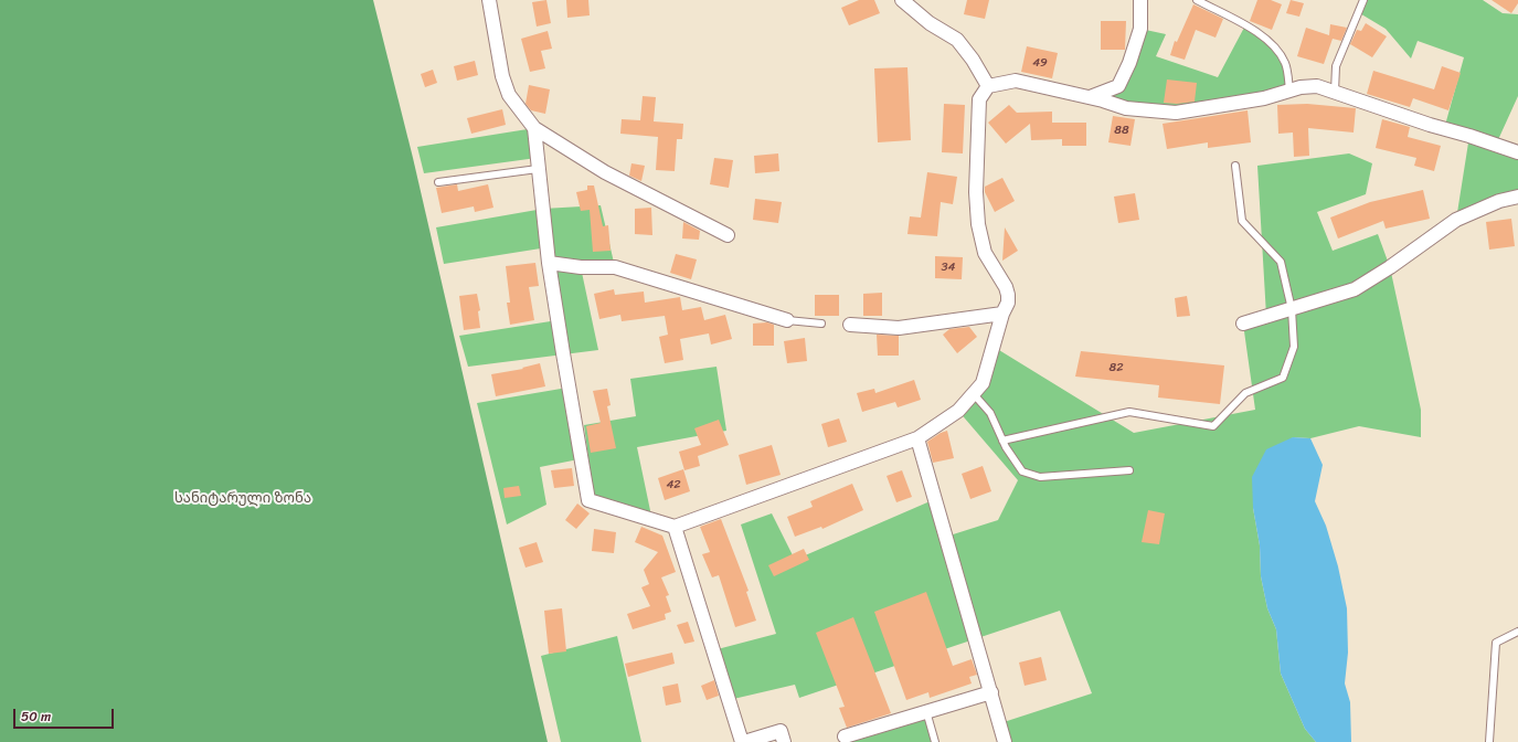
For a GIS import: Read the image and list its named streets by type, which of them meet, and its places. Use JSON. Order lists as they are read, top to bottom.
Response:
{
  "parks": ["სანიტარული ზონა"],
  "house_numbers": [
    "49",
    "88",
    "34",
    "82",
    "42"
  ],
  "scale_bar": "50 m"
}
